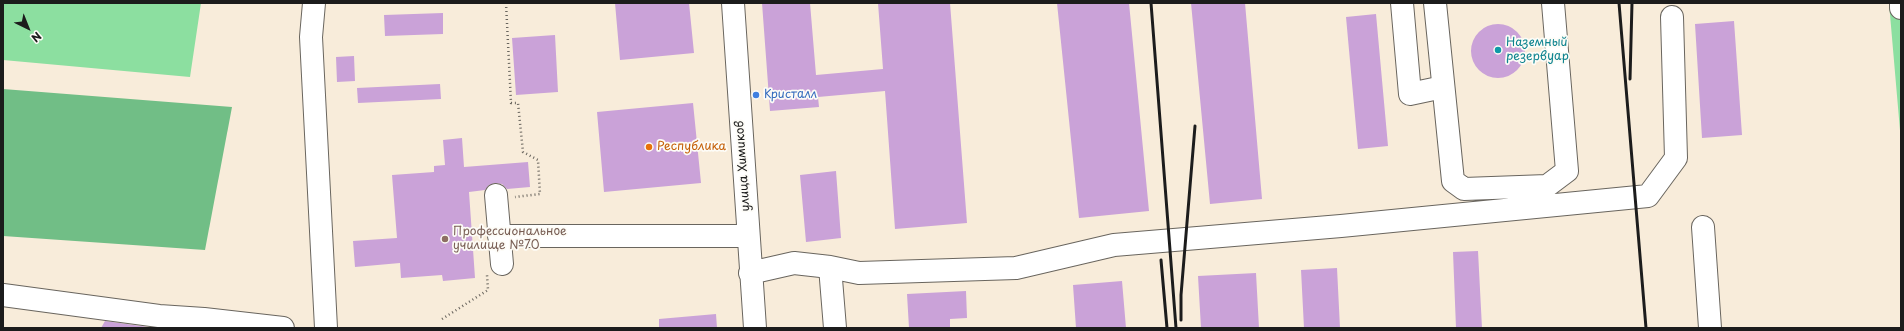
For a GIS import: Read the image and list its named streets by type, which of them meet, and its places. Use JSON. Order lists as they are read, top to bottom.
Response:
{
  "streets": {
    "street": ["улица Химиков"]
  },
  "places": [
    "Наземный резервуар",
    "Кристалл",
    "Республика",
    "Профессиональное училище №70"
  ],
  "north": "bottom right"
}
